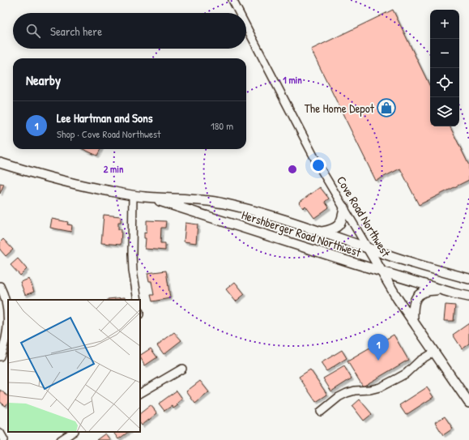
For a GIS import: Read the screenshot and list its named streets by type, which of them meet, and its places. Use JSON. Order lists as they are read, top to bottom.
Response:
{
  "streets": {
    "main road": ["Cove Road Northwest", "Hershberger Road Northwest"]
  },
  "crossings": [
    ["Cove Road Northwest", "Hershberger Road Northwest"]
  ],
  "places": {
    "shop": ["The Home Depot"]
  },
  "page": {
    "map_buttons": ["+", "−"],
    "search": "Search here",
    "heading": "Nearby",
    "list": [
      {
        "mark": "1",
        "name": "Lee Hartman and Sons",
        "note": "Shop · Cove Road Northwest",
        "value": "180 m"
      }
    ],
    "pins": "1"
  },
  "rings": ["1 min", "2 min"]
}
